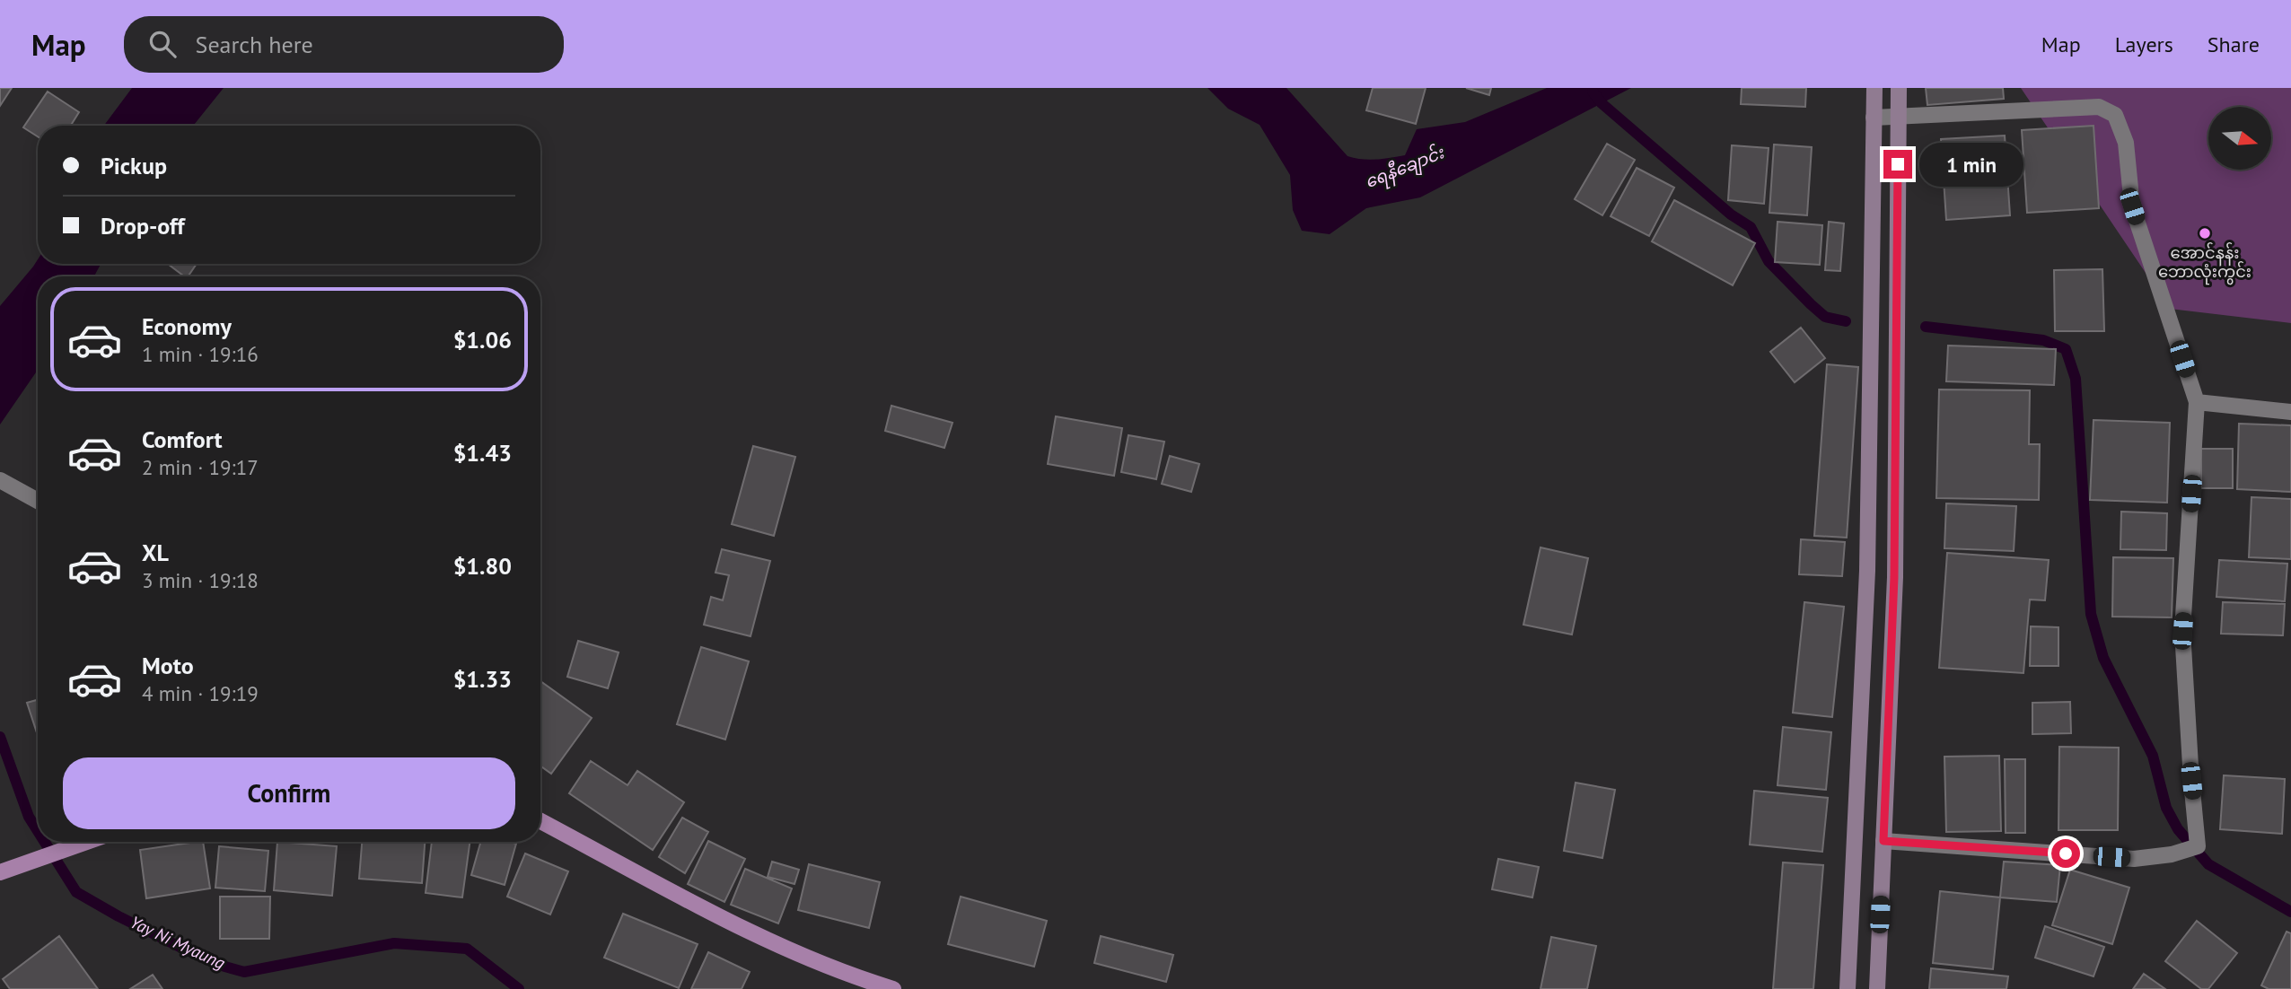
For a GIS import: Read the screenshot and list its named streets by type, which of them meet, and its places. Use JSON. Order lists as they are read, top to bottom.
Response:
{
  "water": ["ရေနီချောင်း", "Yay Ni Myaung"],
  "places": ["အောင်နန်း ဘောလုံးကွင်း"],
  "north": "right",
  "page": {
    "header": "Map",
    "search": "Search here",
    "nav": ["Map", "Layers", "Share"],
    "banner": ["Pickup", "Drop-off"],
    "bubble": "1 min",
    "list": [
      {
        "name": "Economy",
        "note": "1 min · 19:16",
        "value": "$1.06"
      },
      {
        "name": "Comfort",
        "note": "2 min · 19:17",
        "value": "$1.43"
      },
      {
        "name": "XL",
        "note": "3 min · 19:18",
        "value": "$1.80"
      },
      {
        "name": "Moto",
        "note": "4 min · 19:19",
        "value": "$1.33"
      }
    ],
    "buttons": "Confirm"
  }
}
